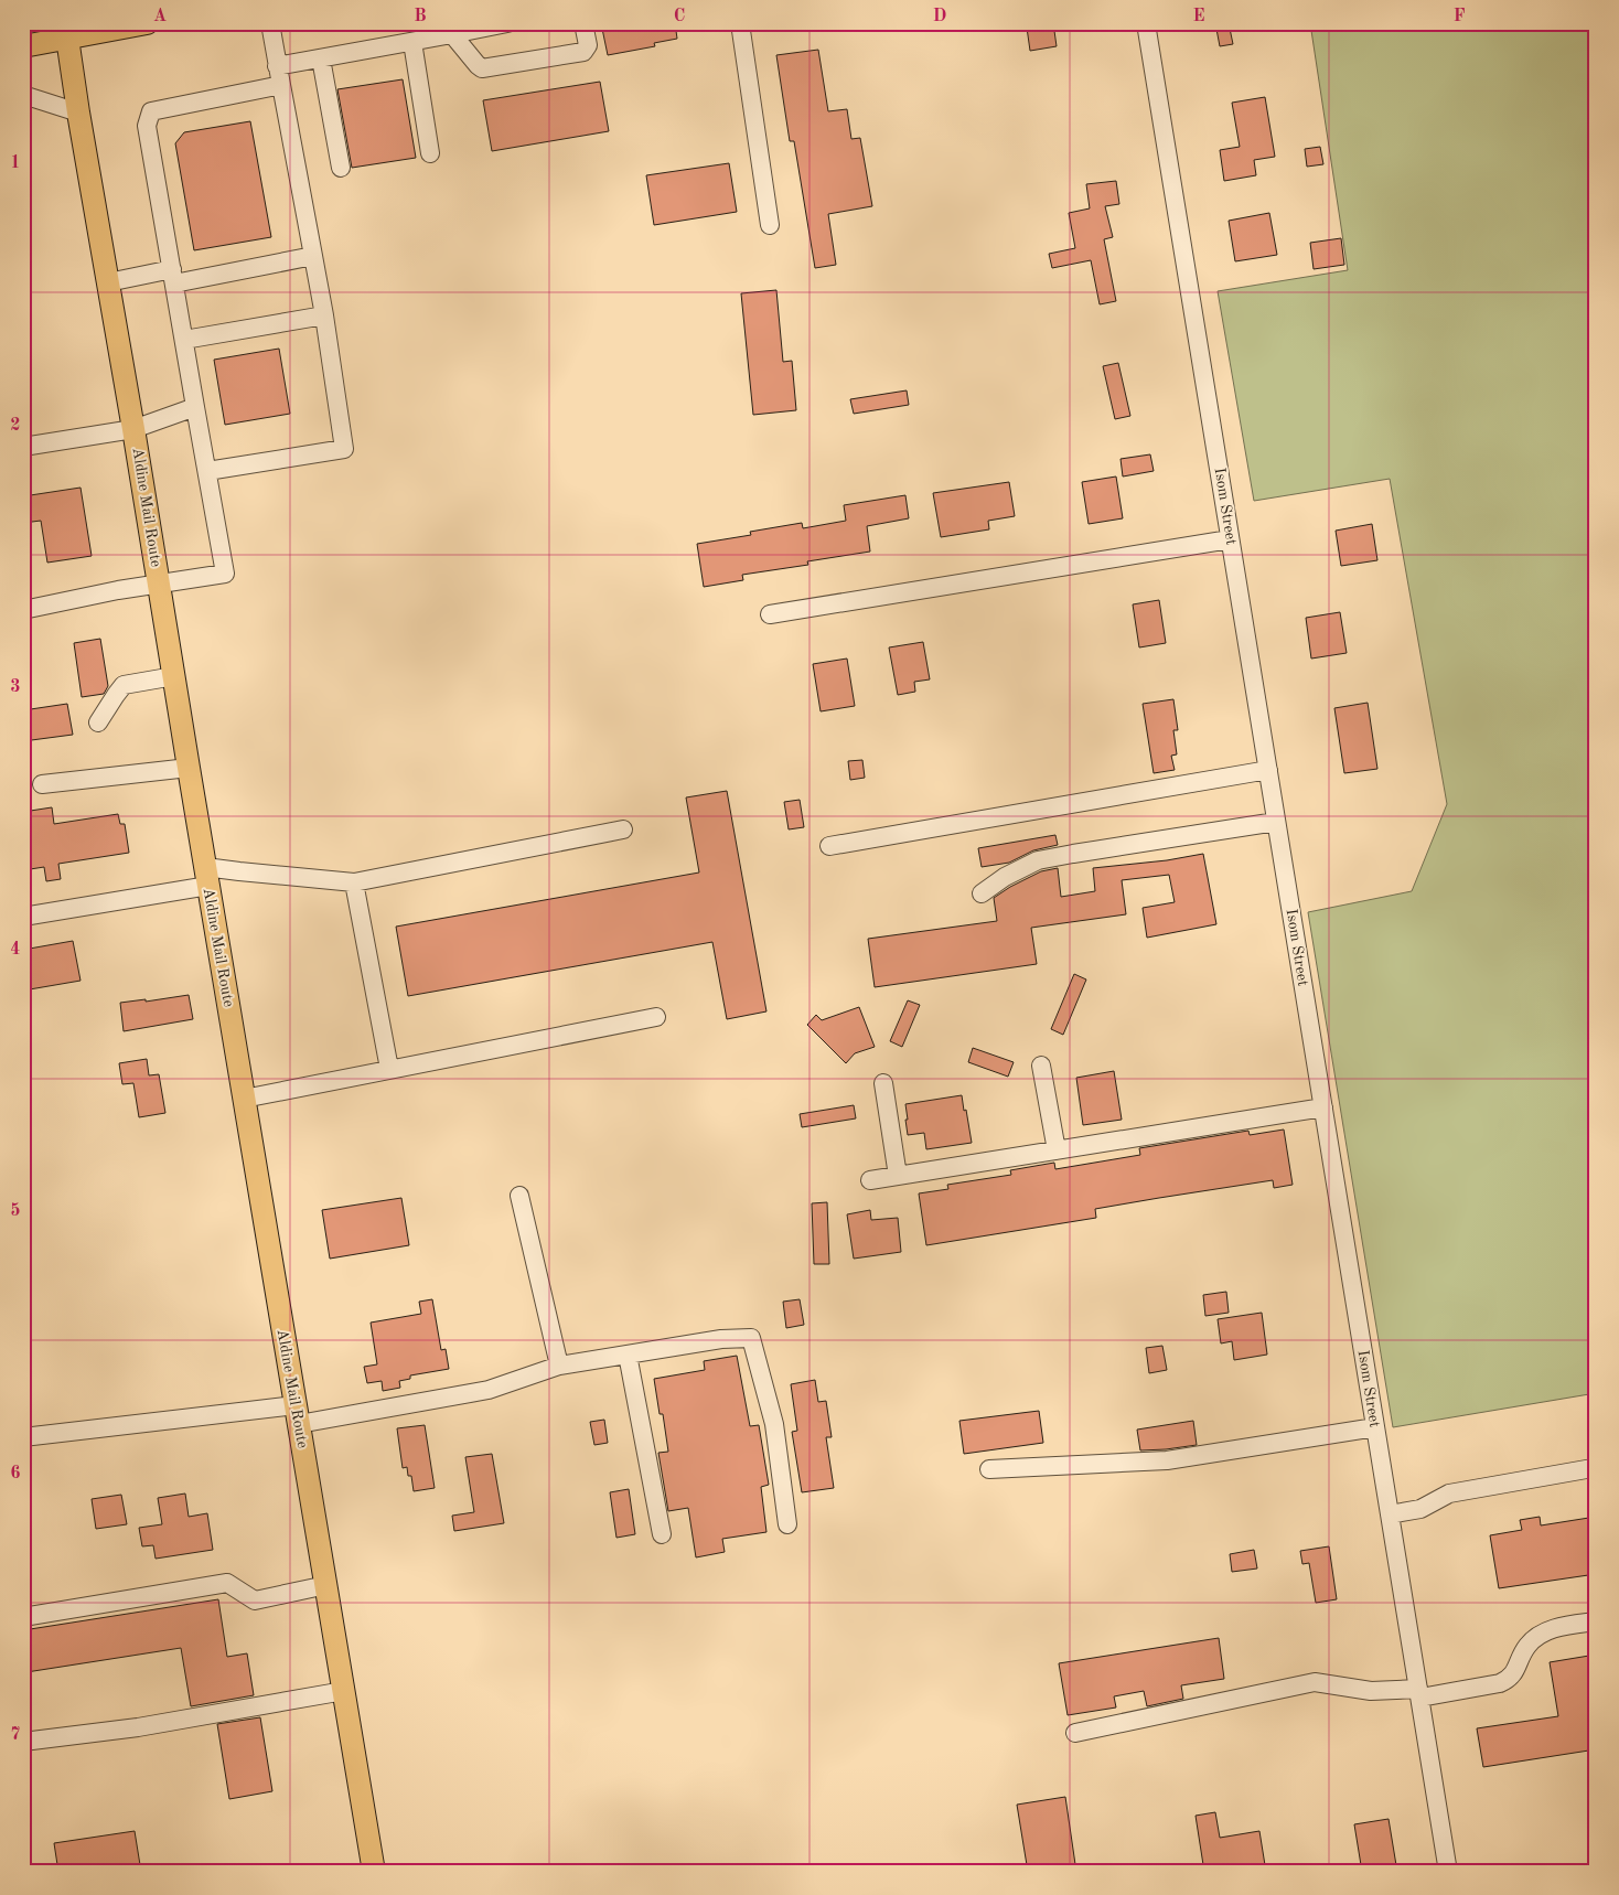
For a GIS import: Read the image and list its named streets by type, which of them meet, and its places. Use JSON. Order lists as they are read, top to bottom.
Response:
{
  "streets": {
    "main road": ["Aldine Mail Route"],
    "street": ["Isom Street"]
  },
  "grid": {
    "columns": [
      "A",
      "B",
      "C",
      "D",
      "E",
      "F"
    ],
    "rows": [
      "1",
      "2",
      "3",
      "4",
      "5",
      "6",
      "7"
    ]
  }
}
